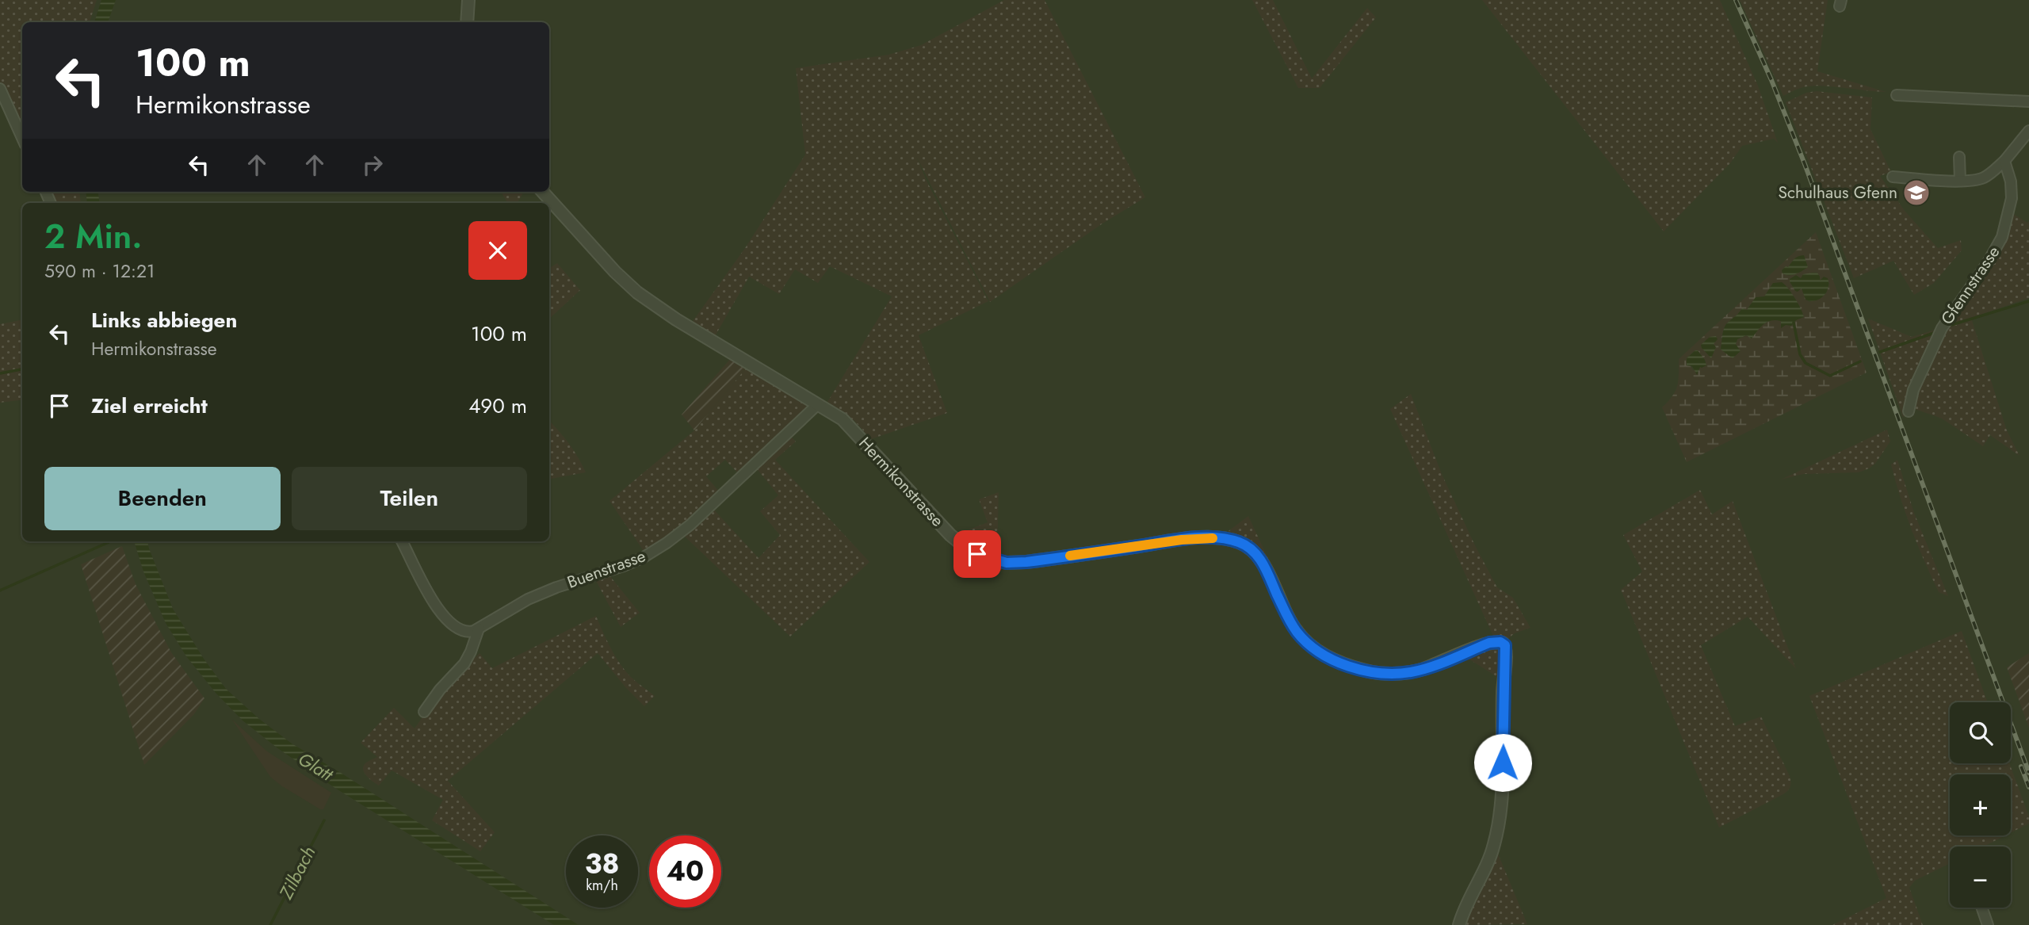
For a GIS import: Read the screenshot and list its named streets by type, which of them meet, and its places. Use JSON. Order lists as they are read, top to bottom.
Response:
{
  "streets": {
    "street": ["Gfennstrasse", "Hermikonstrasse", "Buenstrasse"]
  },
  "crossings": [
    ["Hermikonstrasse", "Buenstrasse"]
  ],
  "water": ["Glatt", "Zilbach"],
  "places": {
    "school or university": ["Schulhaus Gfenn"]
  },
  "page": {
    "turn": ["100 m", "Hermikonstrasse"],
    "heading": ["2 Min.", "590 m · 12:21"],
    "list": [
      {
        "name": "Links abbiegen",
        "note": "Hermikonstrasse",
        "value": "100 m"
      },
      {
        "name": "Ziel erreicht",
        "value": "490 m"
      }
    ],
    "buttons": ["Beenden", "Teilen"],
    "map_buttons": ["+", "−"],
    "speed": "38 km/h",
    "limit": "40"
  }
}
